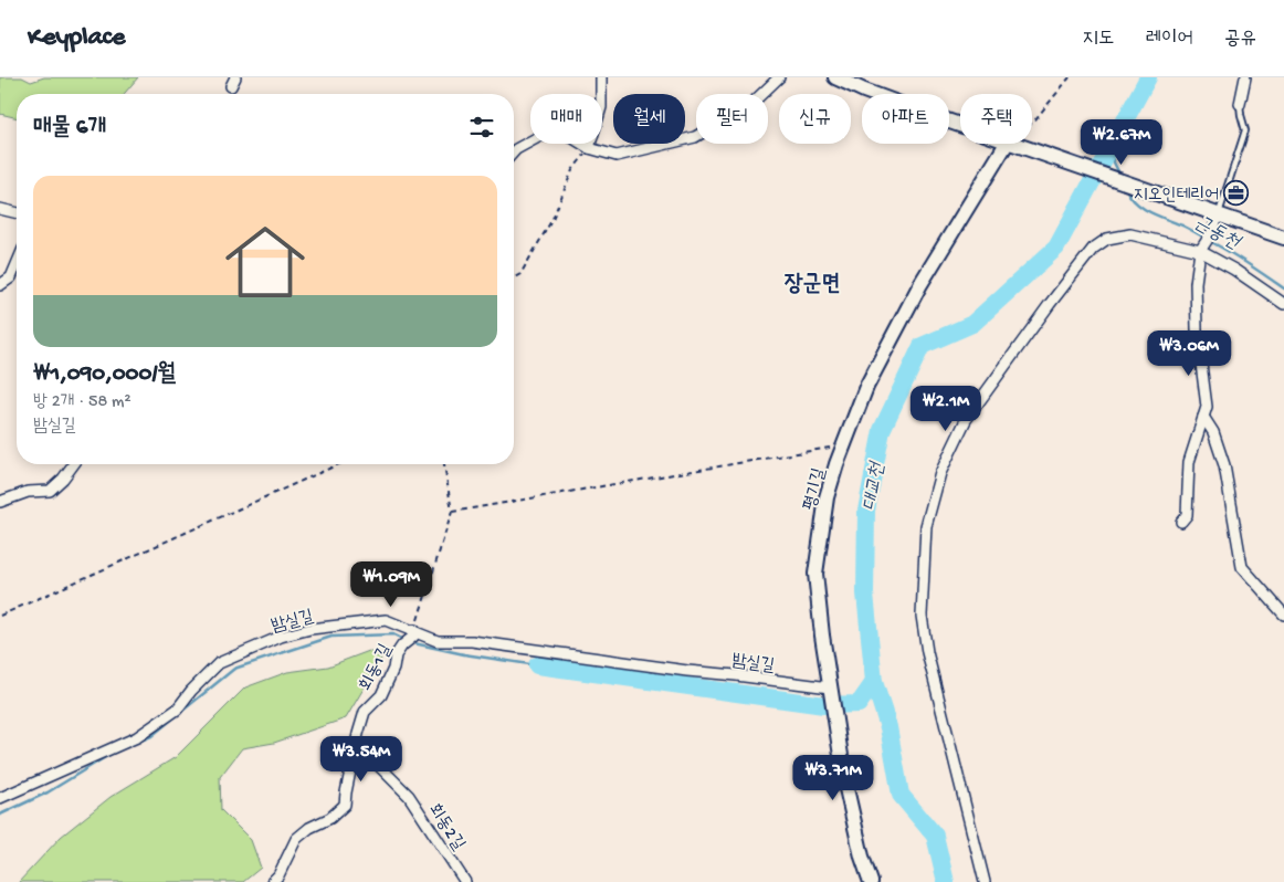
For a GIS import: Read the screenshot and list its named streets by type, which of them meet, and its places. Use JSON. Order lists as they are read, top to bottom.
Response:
{
  "streets": {
    "main road": ["평기길"],
    "street": ["밤실길", "회동1길", "회동2길"]
  },
  "crossings": [
    ["평기길", "밤실길"],
    ["밤실길", "회동1길"],
    ["회동1길", "회동2길"]
  ],
  "districts": ["장군면"],
  "water": ["근동천", "대교천"],
  "places": {
    "office": ["지오인테리어"]
  },
  "page": {
    "header": "Keyplace",
    "nav": ["지도", "레이어", "공유"],
    "chip": [
      "매매",
      "월세",
      "필터",
      "신규",
      "아파트",
      "주택"
    ],
    "heading": "매물 6개",
    "price": [
      "₩2.67M",
      "₩3.06M",
      "₩2.1M",
      "₩1.09M",
      "₩3.54M",
      "₩3.71M"
    ],
    "list": [
      {
        "name": "₩1,090,000/월",
        "note": "방 2개 · 58 m² · 밤실길"
      }
    ]
  }
}
